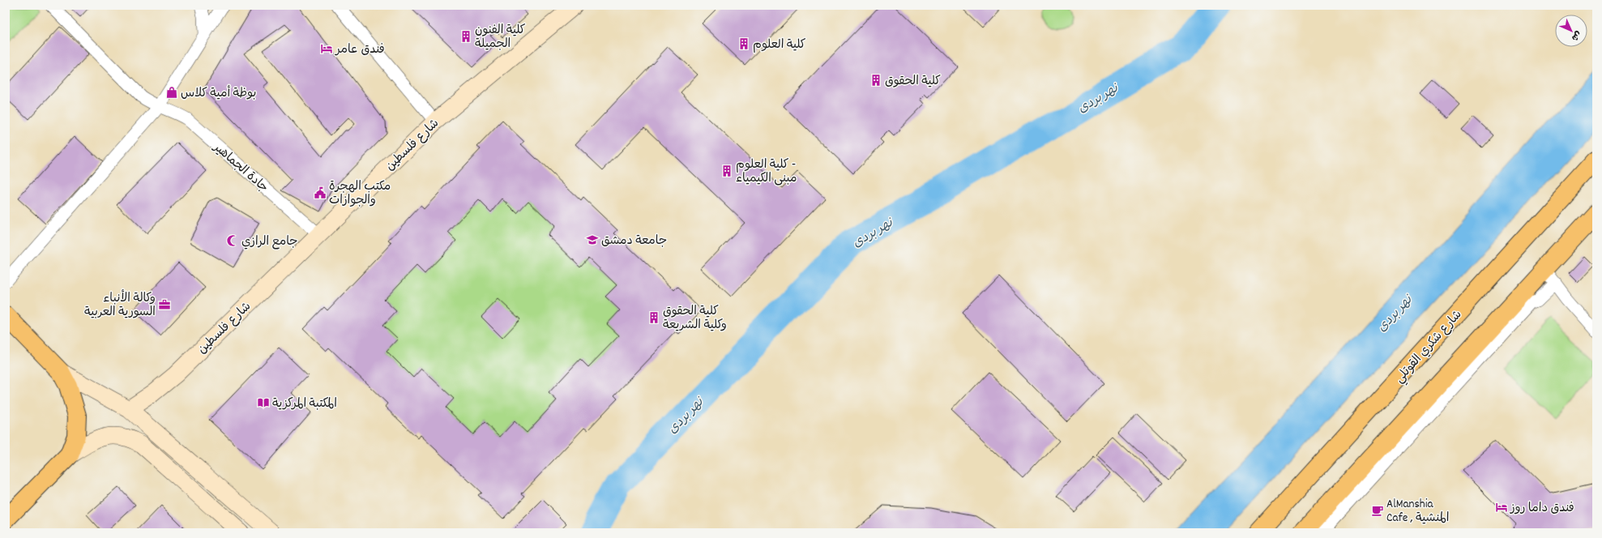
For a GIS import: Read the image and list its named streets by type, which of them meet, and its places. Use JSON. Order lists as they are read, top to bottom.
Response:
{
  "streets": {
    "highway": ["شارع شكري القوتلي"],
    "street": ["شارع فلسطين", "جادة الجماهير"]
  },
  "crossings": [
    ["شارع فلسطين", "جادة الجماهير"]
  ],
  "water": ["نهر بردى"],
  "places": {
    "building": [
      "كلية الفنون الجميلة",
      "كلية العلوم",
      "كلية الحقوق",
      "كلية العلوم - مبنى الكيمياء",
      "كلية الحقوق وكلية الشريعة"
    ],
    "hotel": ["فندق عامر", "فندق داما روز"],
    "shop": ["بوظة أمية كلاس"],
    "public building": ["مكتب الهجرة والجوازات"],
    "school or university": ["جامعة دمشق"],
    "mosque": ["جامع الرازي"],
    "office": ["وكالة الأنباء السورية العربية"],
    "library": ["المكتبة المركزية"],
    "cafe": ["AlManshia Cafe , المنشية"]
  },
  "north": "bottom right"
}
